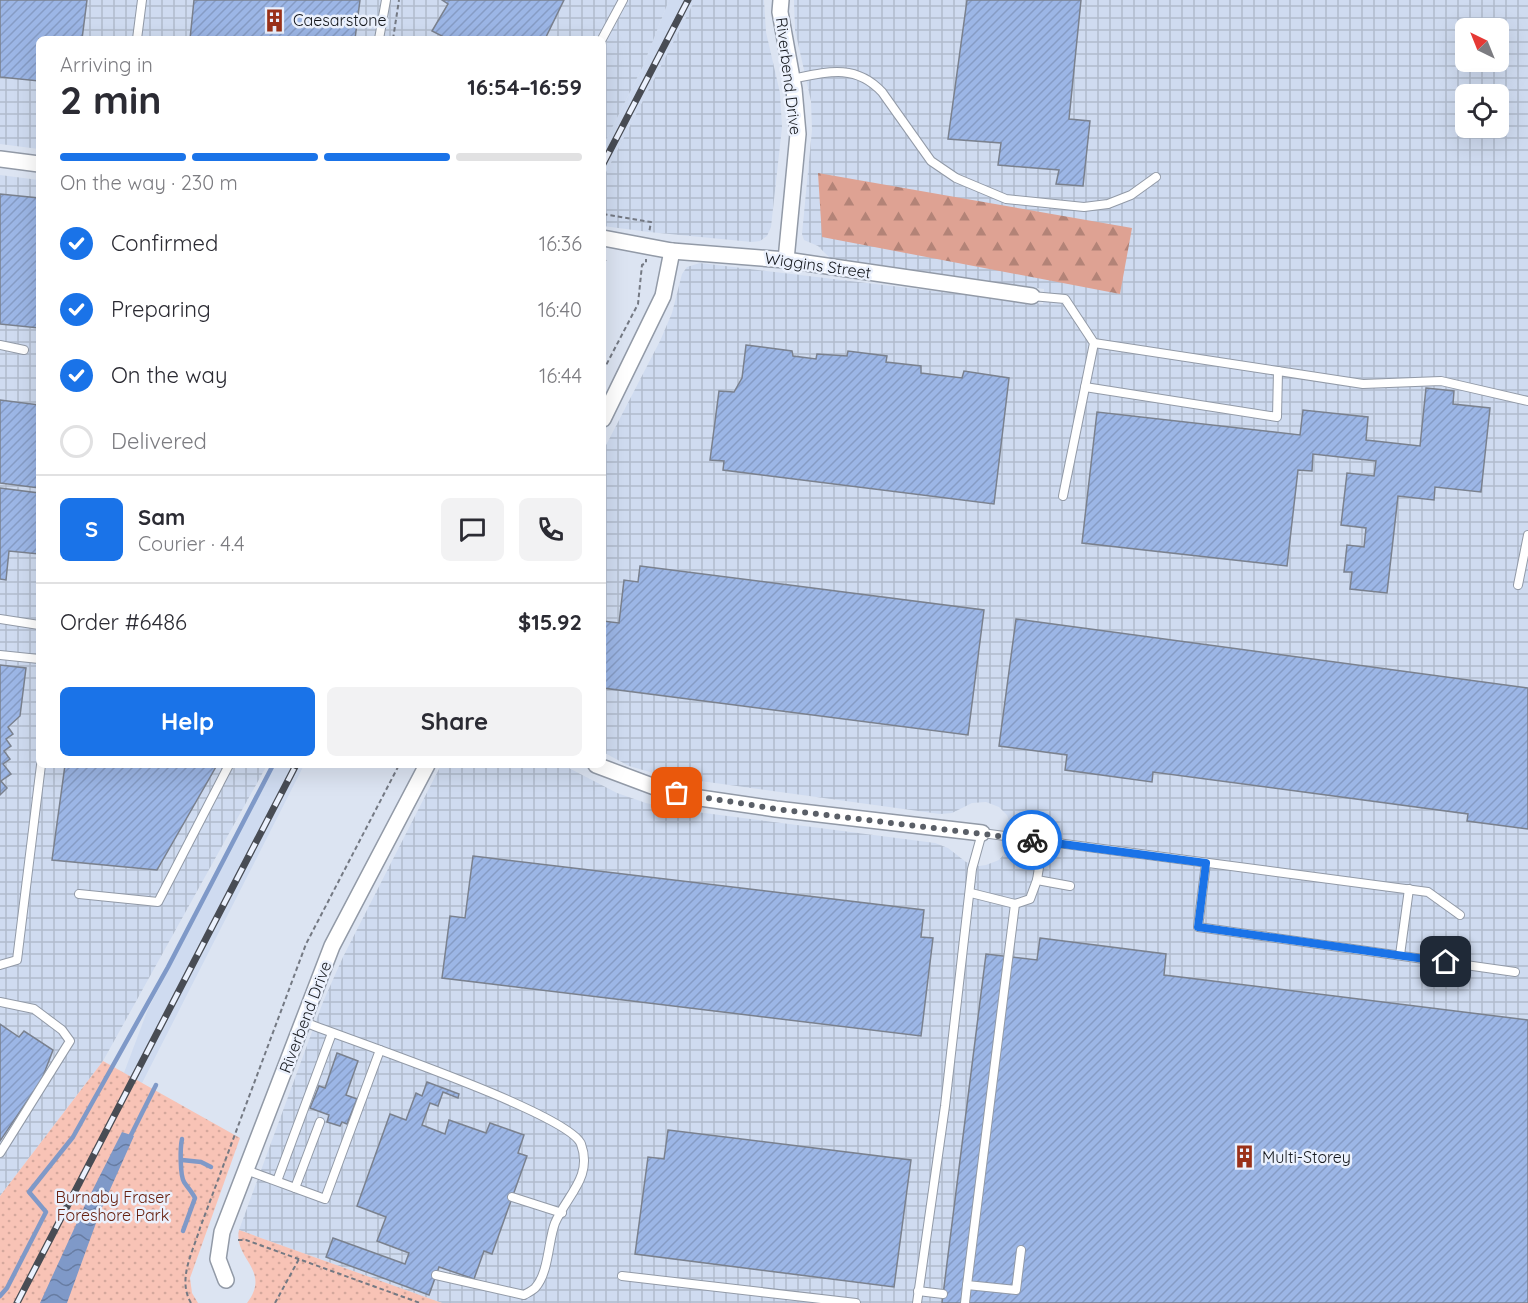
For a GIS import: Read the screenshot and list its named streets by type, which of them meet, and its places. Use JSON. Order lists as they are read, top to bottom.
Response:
{
  "streets": {
    "street": ["Riverbend Drive", "Wiggins Street"]
  },
  "crossings": [
    ["Riverbend Drive", "Wiggins Street"]
  ],
  "parks": ["Burnaby Fraser Foreshore Park"],
  "places": {
    "building": ["Caesarstone", "Multi-Storey"]
  },
  "north": "top left",
  "page": {
    "heading": ["2 min", "Arriving in", "16:54–16:59"],
    "panel": [
      "Sam",
      "Courier · 4.4",
      "Order #6486",
      "$15.92"
    ],
    "bar": "On the way · 230 m",
    "list": [
      ["Confirmed", "16:36"],
      ["Preparing", "16:40"],
      ["On the way", "16:44"],
      "Delivered"
    ],
    "round": "S",
    "buttons": ["Help", "Share"]
  }
}
